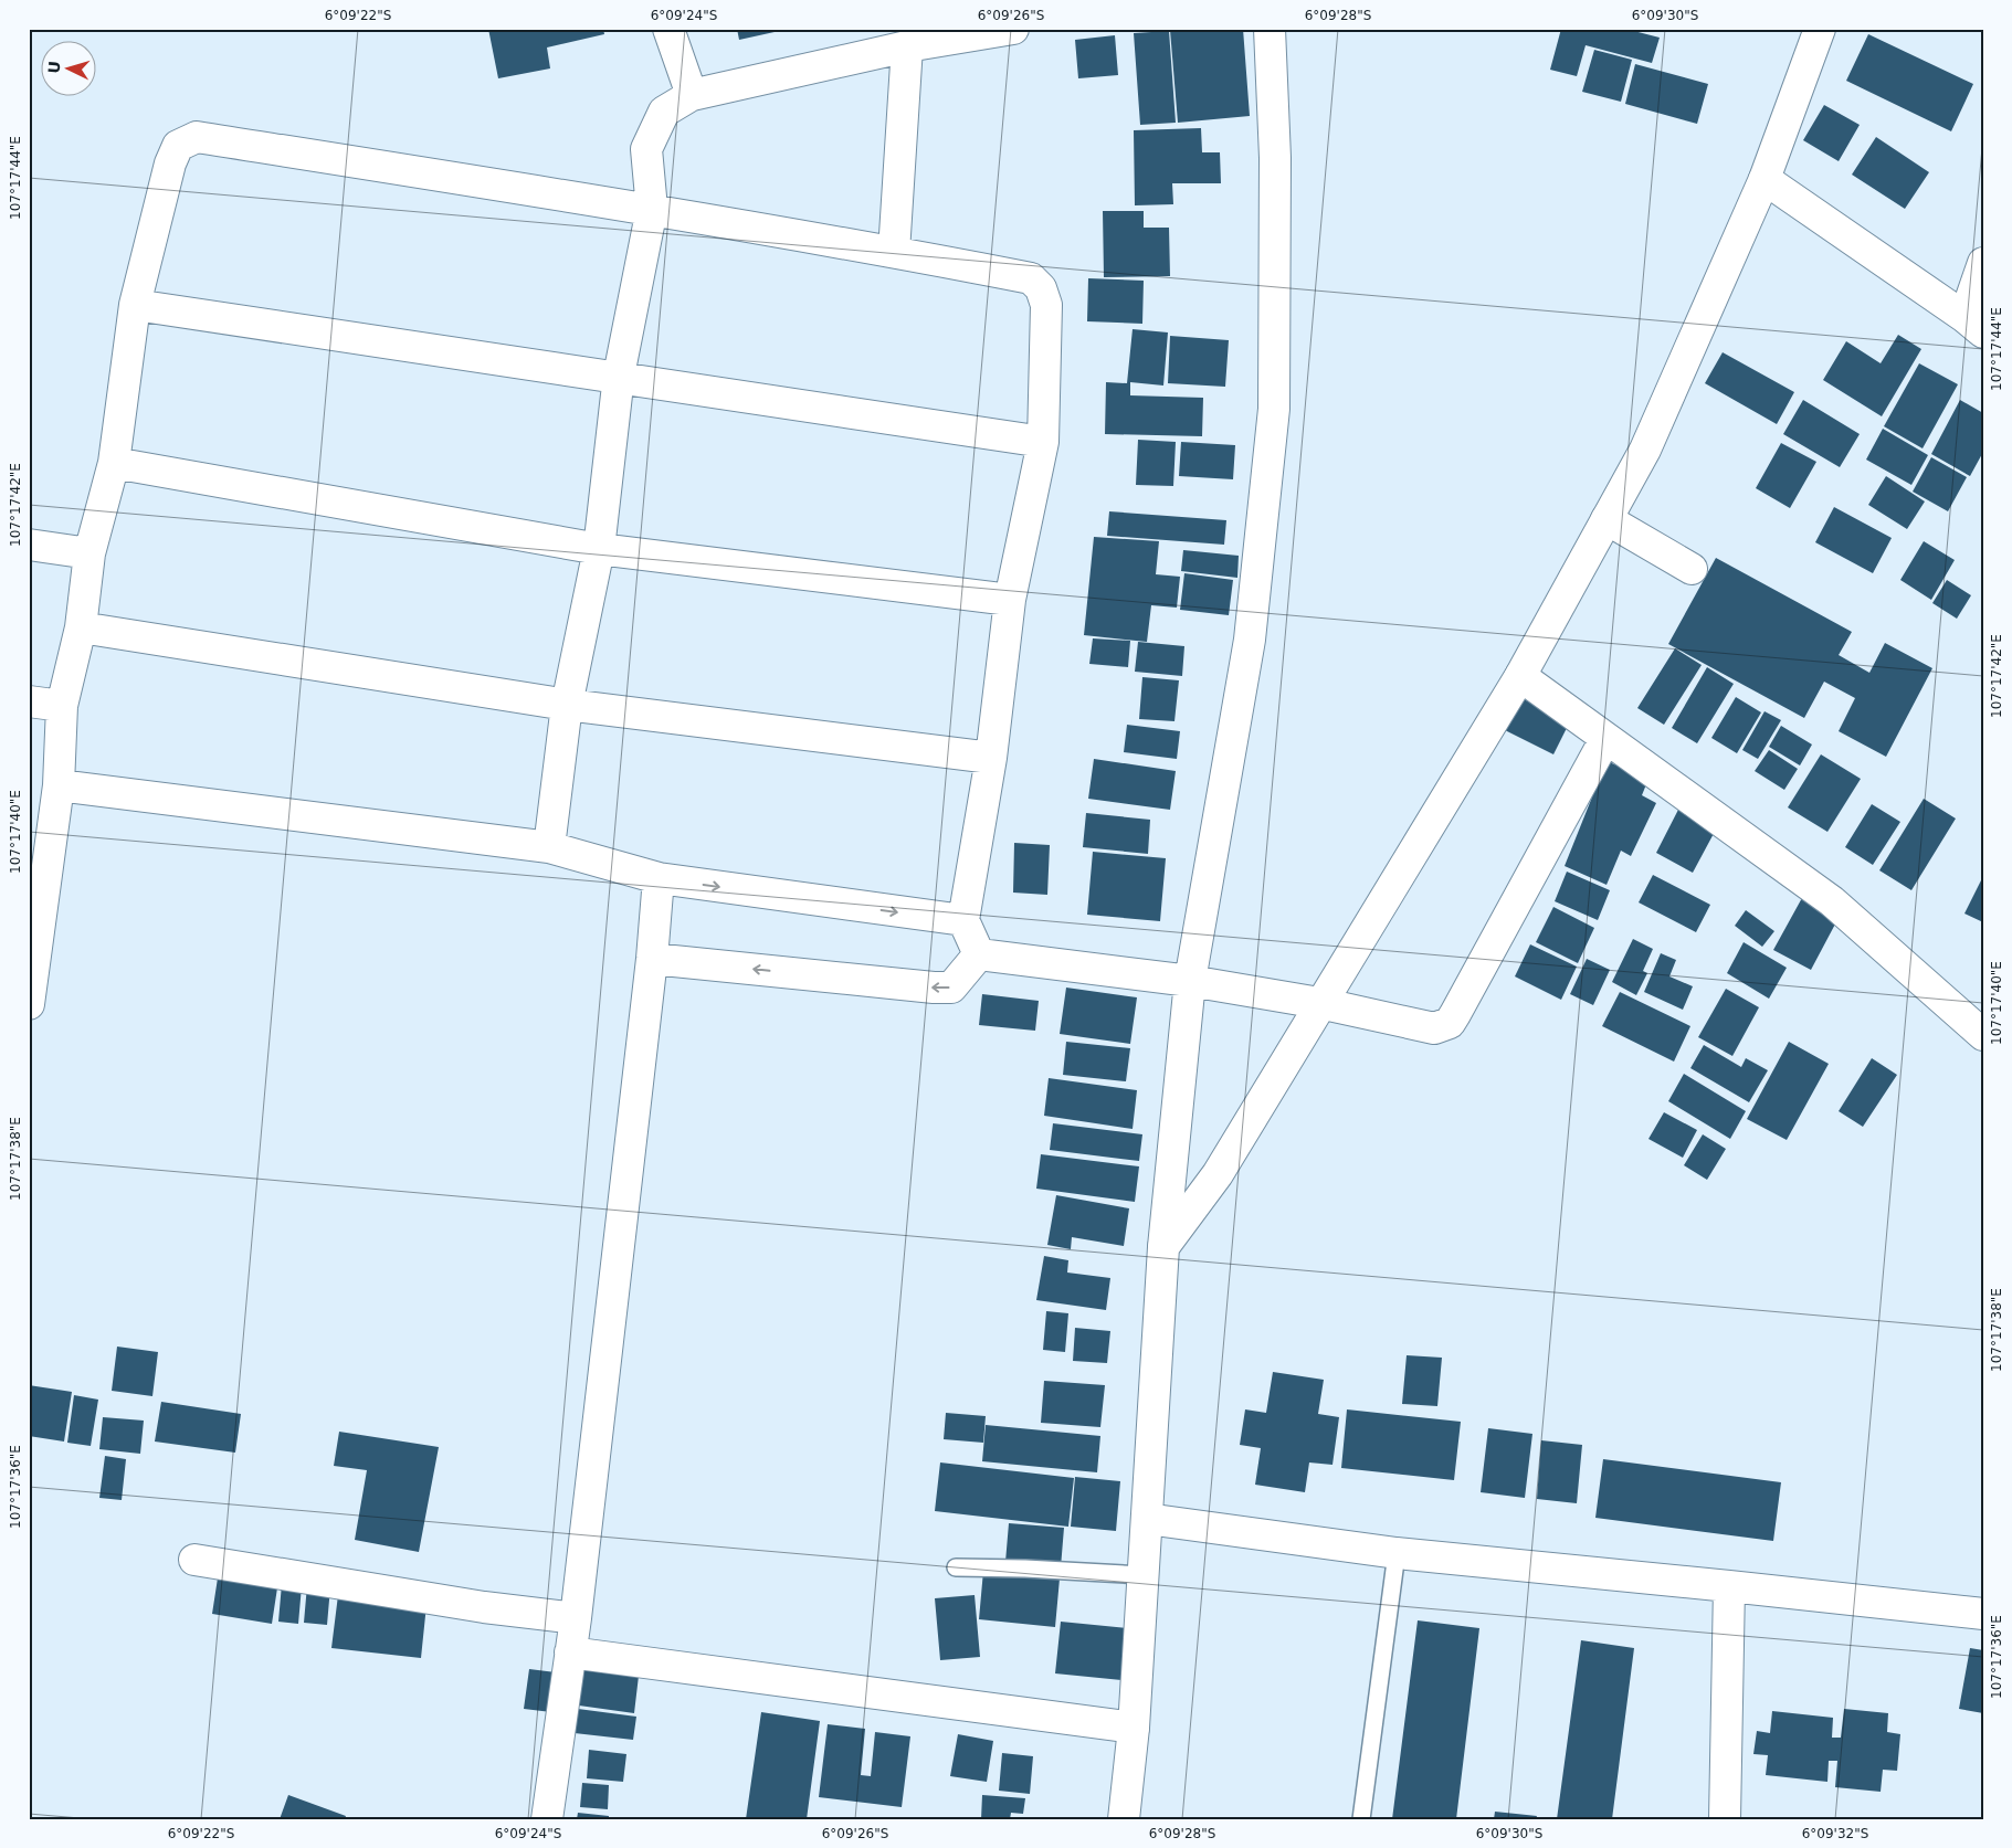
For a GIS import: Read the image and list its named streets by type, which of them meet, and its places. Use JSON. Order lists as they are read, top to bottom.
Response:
{
  "north": "left",
  "coordinates": [
    "6°09'22\"S",
    "6°09'24\"S",
    "6°09'26\"S",
    "6°09'28\"S",
    "6°09'30\"S",
    "107°17'44\"E",
    "107°17'42\"E",
    "107°17'40\"E",
    "107°17'38\"E",
    "107°17'36\"E",
    "6°09'32\"S"
  ]
}
